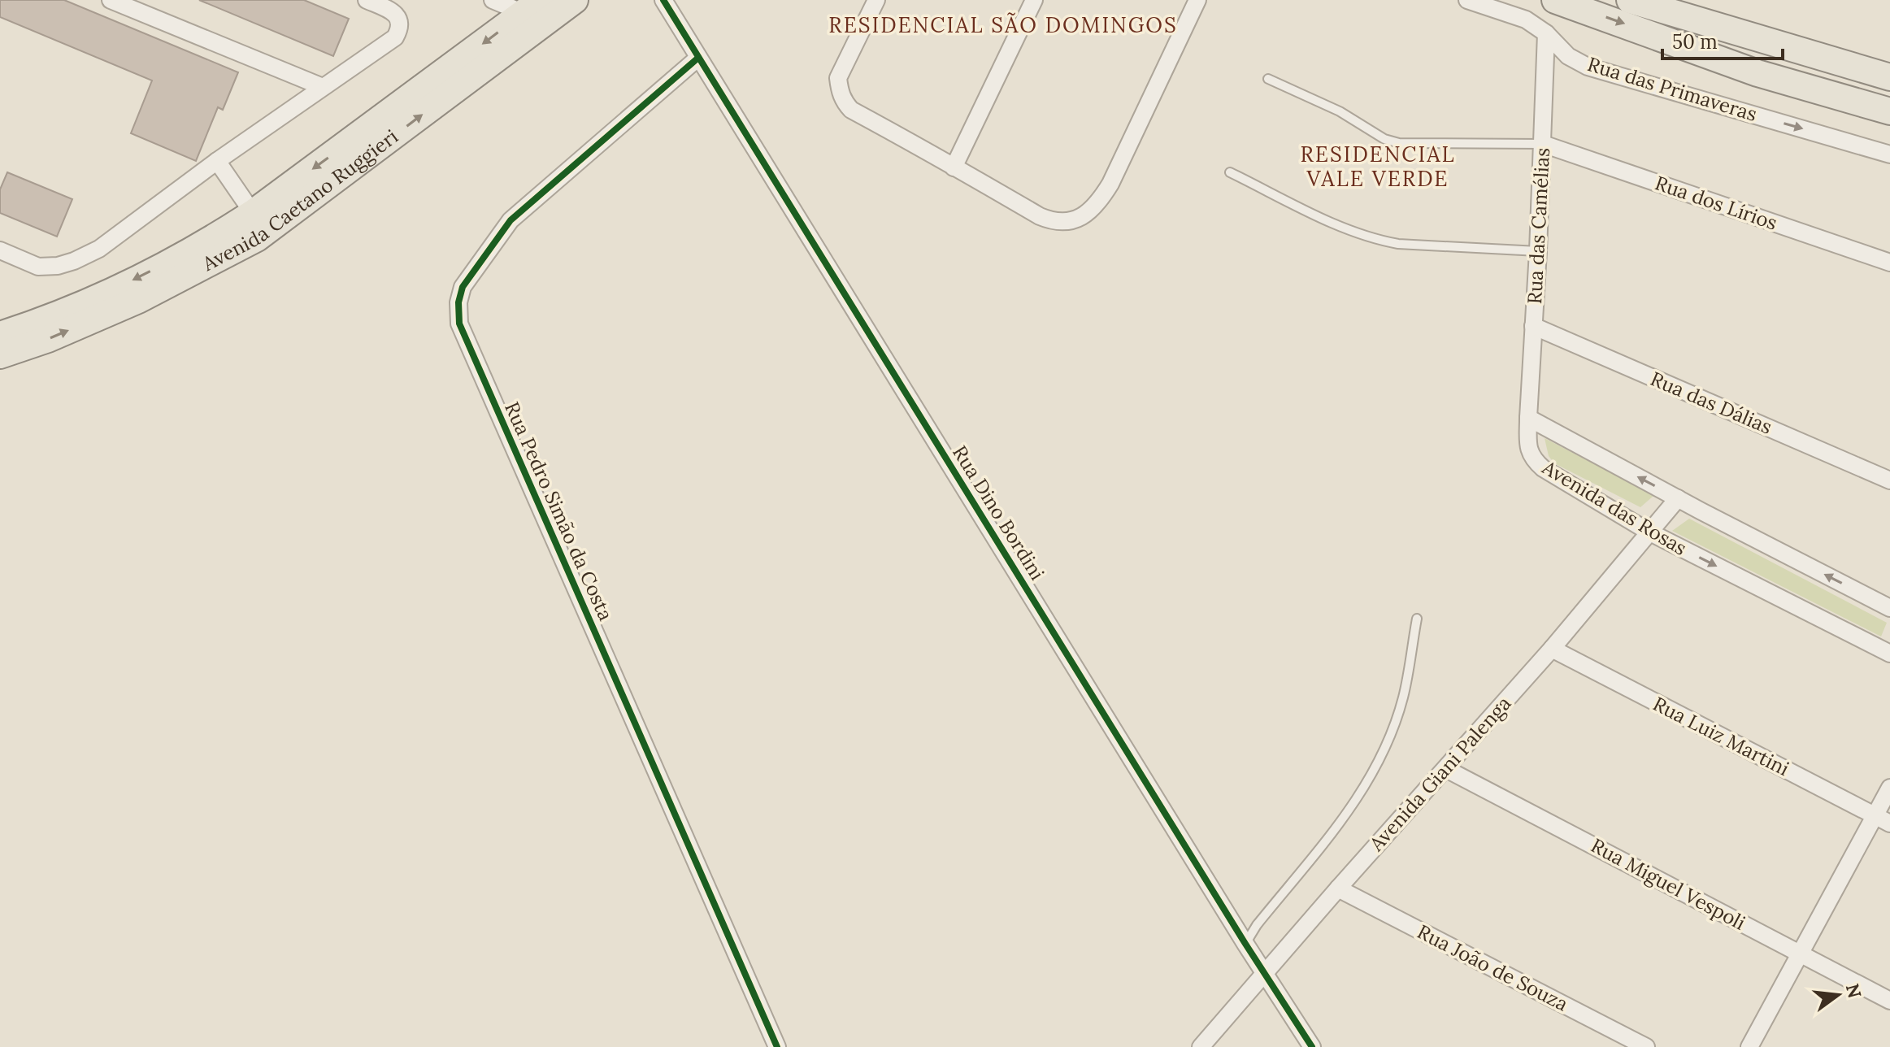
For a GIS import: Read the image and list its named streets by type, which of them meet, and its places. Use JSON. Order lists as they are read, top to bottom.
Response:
{
  "streets": {
    "main road": ["Avenida Caetano Ruggieri"],
    "street": [
      "Rua das Primaveras",
      "Rua dos Lírios",
      "Rua das Camélias",
      "Rua das Dálias",
      "Avenida das Rosas",
      "Rua Pedro Simão da Costa",
      "Rua Dino Bordini",
      "Rua Luiz Martini",
      "Avenida Giani Palenga",
      "Rua Miguel Vespoli",
      "Rua João de Souza"
    ]
  },
  "crossings": [
    ["Rua das Primaveras", "Rua das Camélias"],
    ["Rua dos Lírios", "Rua das Camélias"],
    ["Rua das Camélias", "Rua das Dálias"],
    ["Rua das Camélias", "Avenida das Rosas"],
    ["Avenida das Rosas", "Avenida Giani Palenga"],
    ["Rua Pedro Simão da Costa", "Rua Dino Bordini"],
    ["Rua Dino Bordini", "Avenida Giani Palenga"],
    ["Rua Luiz Martini", "Avenida Giani Palenga"],
    ["Avenida Giani Palenga", "Rua Miguel Vespoli"],
    ["Avenida Giani Palenga", "Rua João de Souza"]
  ],
  "one_way": ["Rua das Primaveras"],
  "districts": ["RESIDENCIAL SÃO DOMINGOS", "RESIDENCIAL VALE VERDE"],
  "scale_bar": "50 m",
  "north": "right"
}
